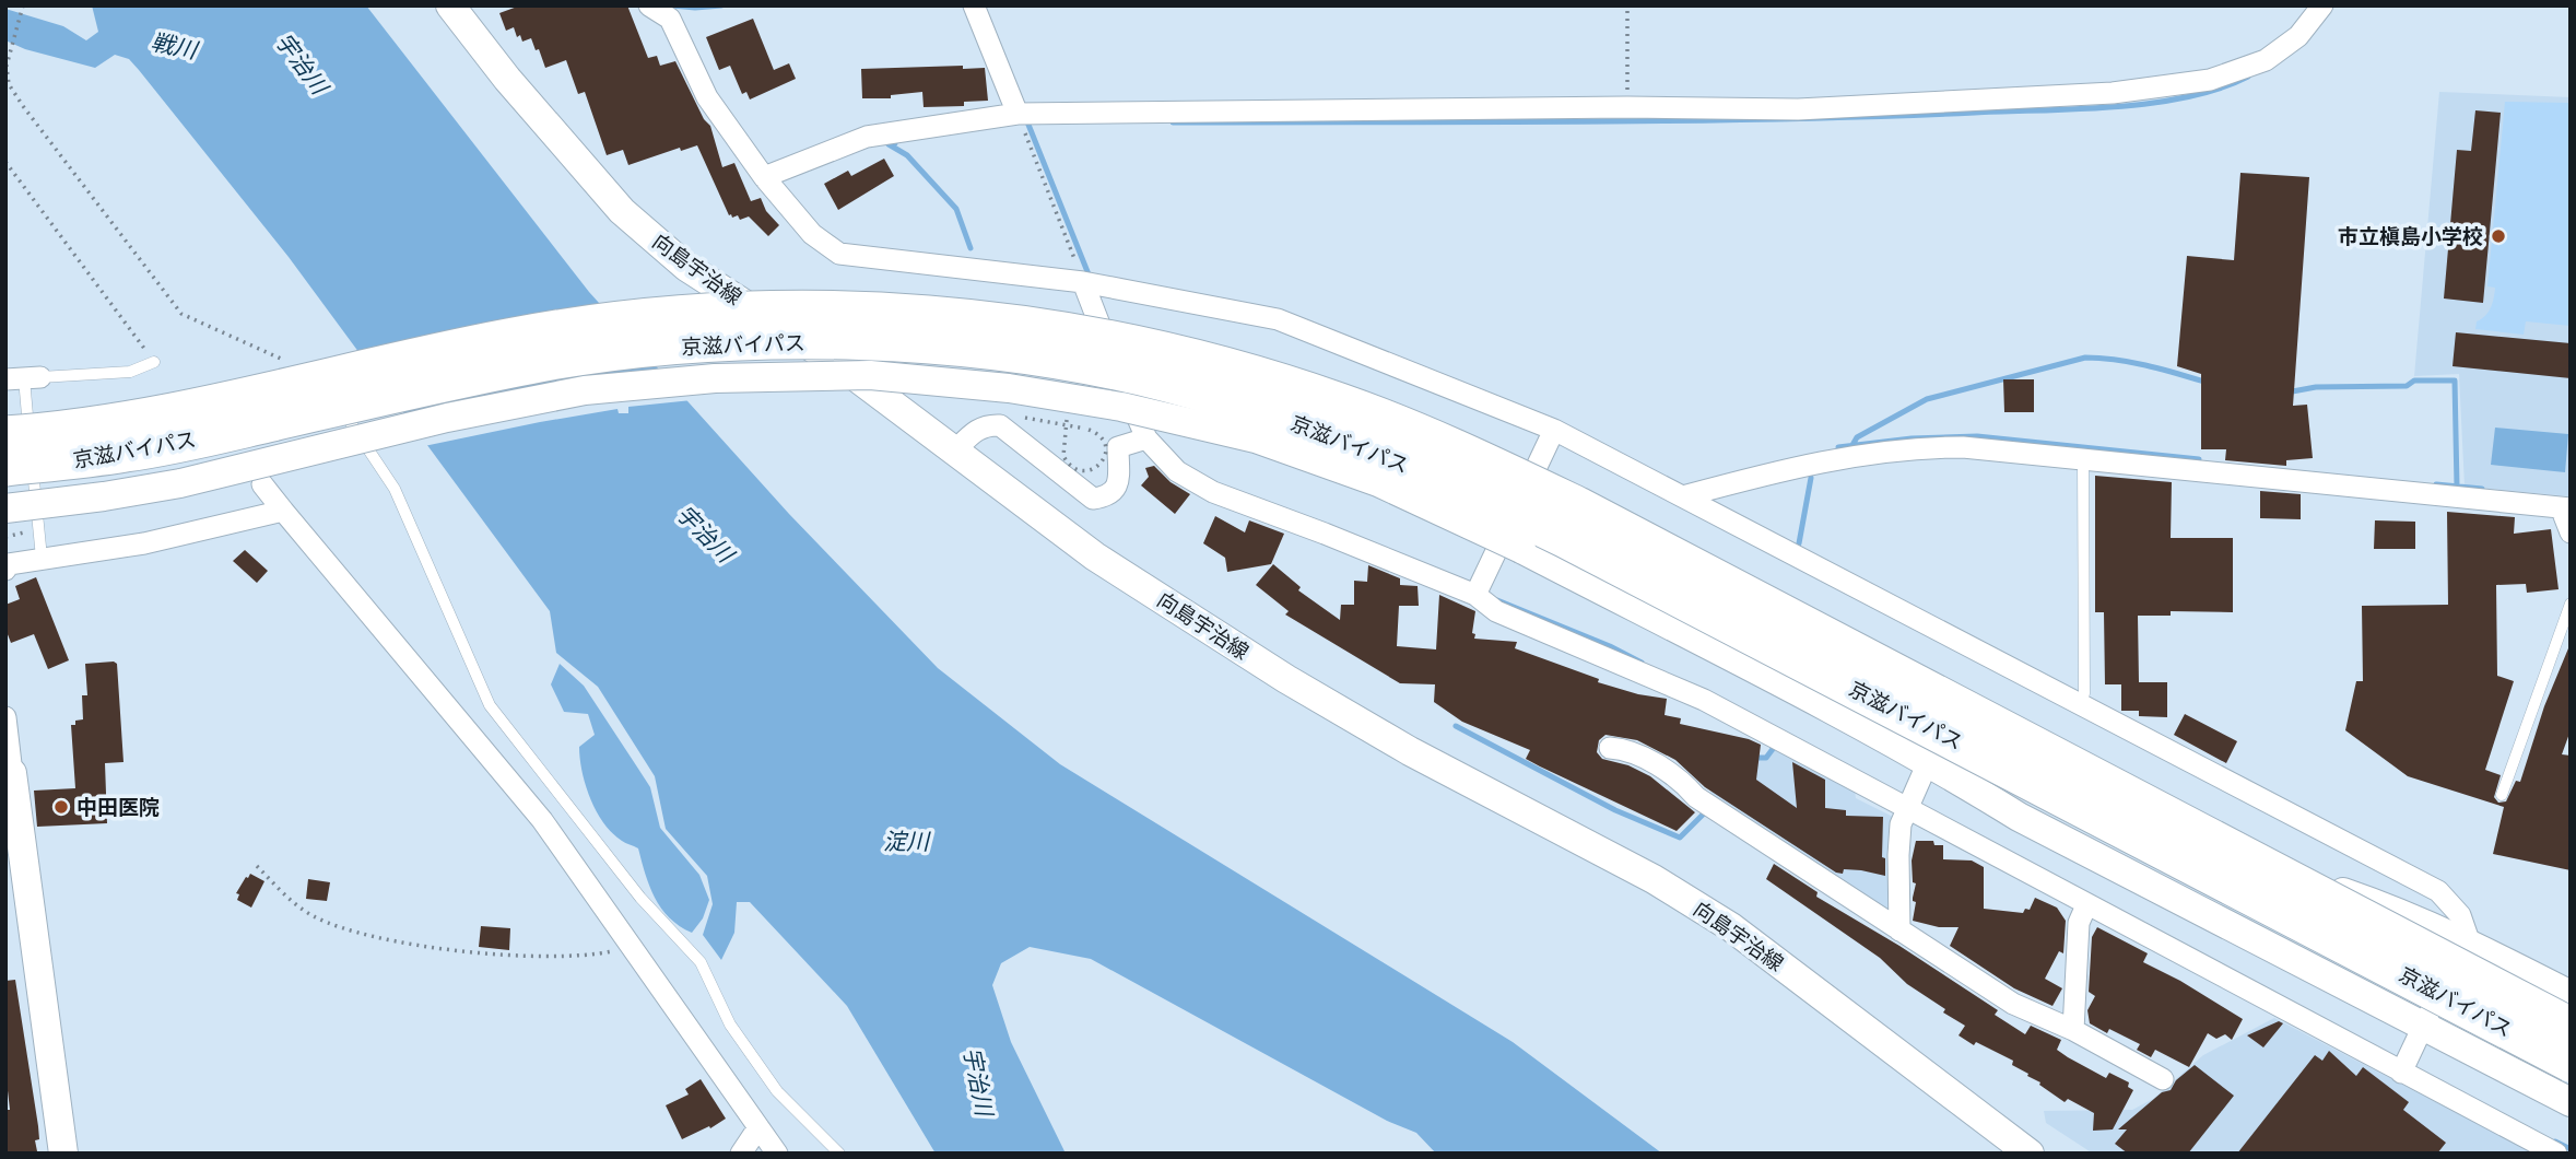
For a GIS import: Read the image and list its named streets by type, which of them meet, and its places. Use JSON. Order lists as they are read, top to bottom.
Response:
{
  "streets": {
    "highway": ["京滋バイパス"],
    "street": ["向島宇治線"]
  },
  "water": ["戦川", "宇治川", "淀川"],
  "places": ["市立槇島小学校", "中田医院"]
}
